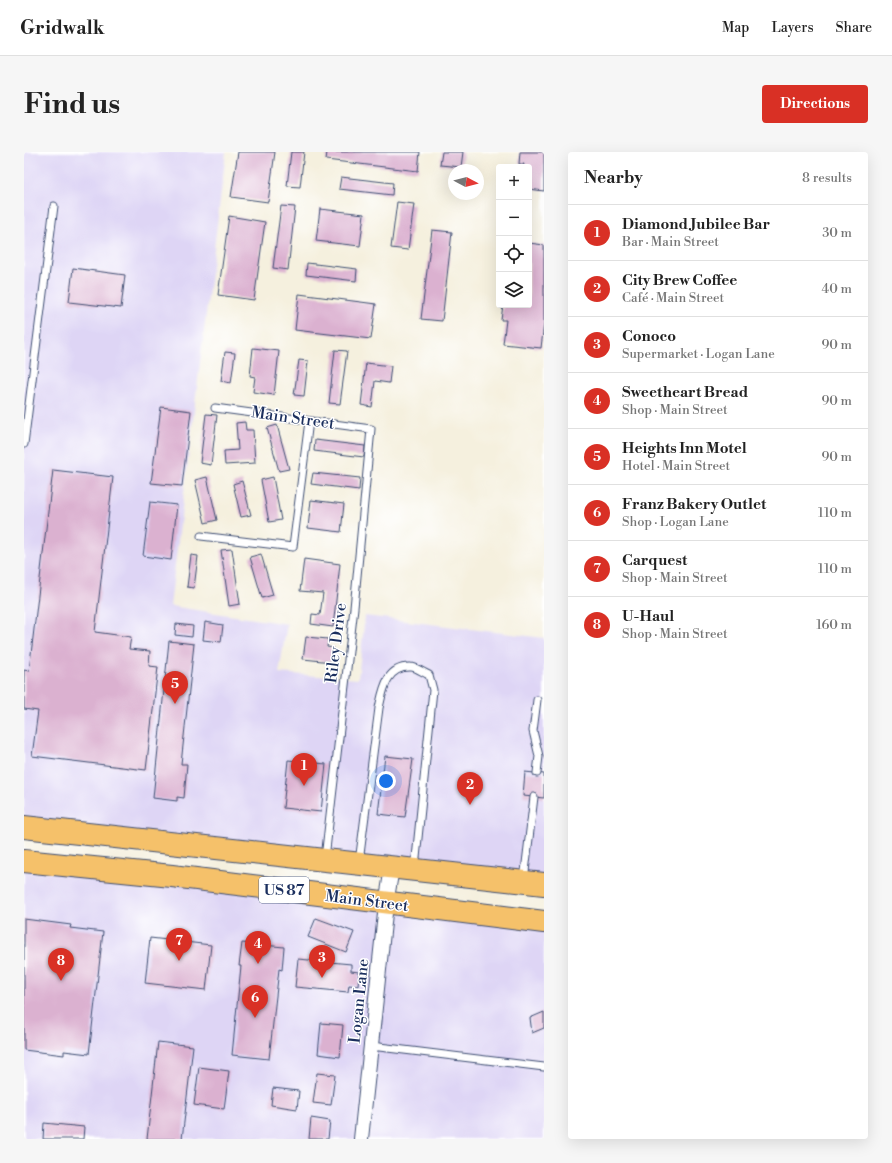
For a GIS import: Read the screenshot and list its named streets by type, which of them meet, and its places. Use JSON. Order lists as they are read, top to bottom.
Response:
{
  "streets": {
    "main road": ["Main Street", "US 87"],
    "street": ["Logan Lane"],
    "lane": ["Riley Drive"]
  },
  "crossings": [
    ["Main Street", "Riley Drive"],
    ["Main Street", "Logan Lane"],
    ["Riley Drive", "US 87"],
    ["US 87", "Logan Lane"]
  ],
  "north": "right",
  "page": {
    "header": "Gridwalk",
    "nav": ["Map", "Layers", "Share"],
    "buttons": "Directions",
    "title": "Find us",
    "heading": ["Nearby", "8 results"],
    "map_buttons": ["+", "−"],
    "list": [
      {
        "mark": "1",
        "name": "Diamond Jubilee Bar",
        "note": "Bar · Main Street",
        "value": "30 m"
      },
      {
        "mark": "2",
        "name": "City Brew Coffee",
        "note": "Café · Main Street",
        "value": "40 m"
      },
      {
        "mark": "3",
        "name": "Conoco",
        "note": "Supermarket · Logan Lane",
        "value": "90 m"
      },
      {
        "mark": "4",
        "name": "Sweetheart Bread",
        "note": "Shop · Main Street",
        "value": "90 m"
      },
      {
        "mark": "5",
        "name": "Heights Inn Motel",
        "note": "Hotel · Main Street",
        "value": "90 m"
      },
      {
        "mark": "6",
        "name": "Franz Bakery Outlet",
        "note": "Shop · Logan Lane",
        "value": "110 m"
      },
      {
        "mark": "7",
        "name": "Carquest",
        "note": "Shop · Main Street",
        "value": "110 m"
      },
      {
        "mark": "8",
        "name": "U-Haul",
        "note": "Shop · Main Street",
        "value": "160 m"
      }
    ],
    "pins": [
      "5",
      "1",
      "2",
      "7",
      "4",
      "3",
      "8",
      "6"
    ]
  }
}
